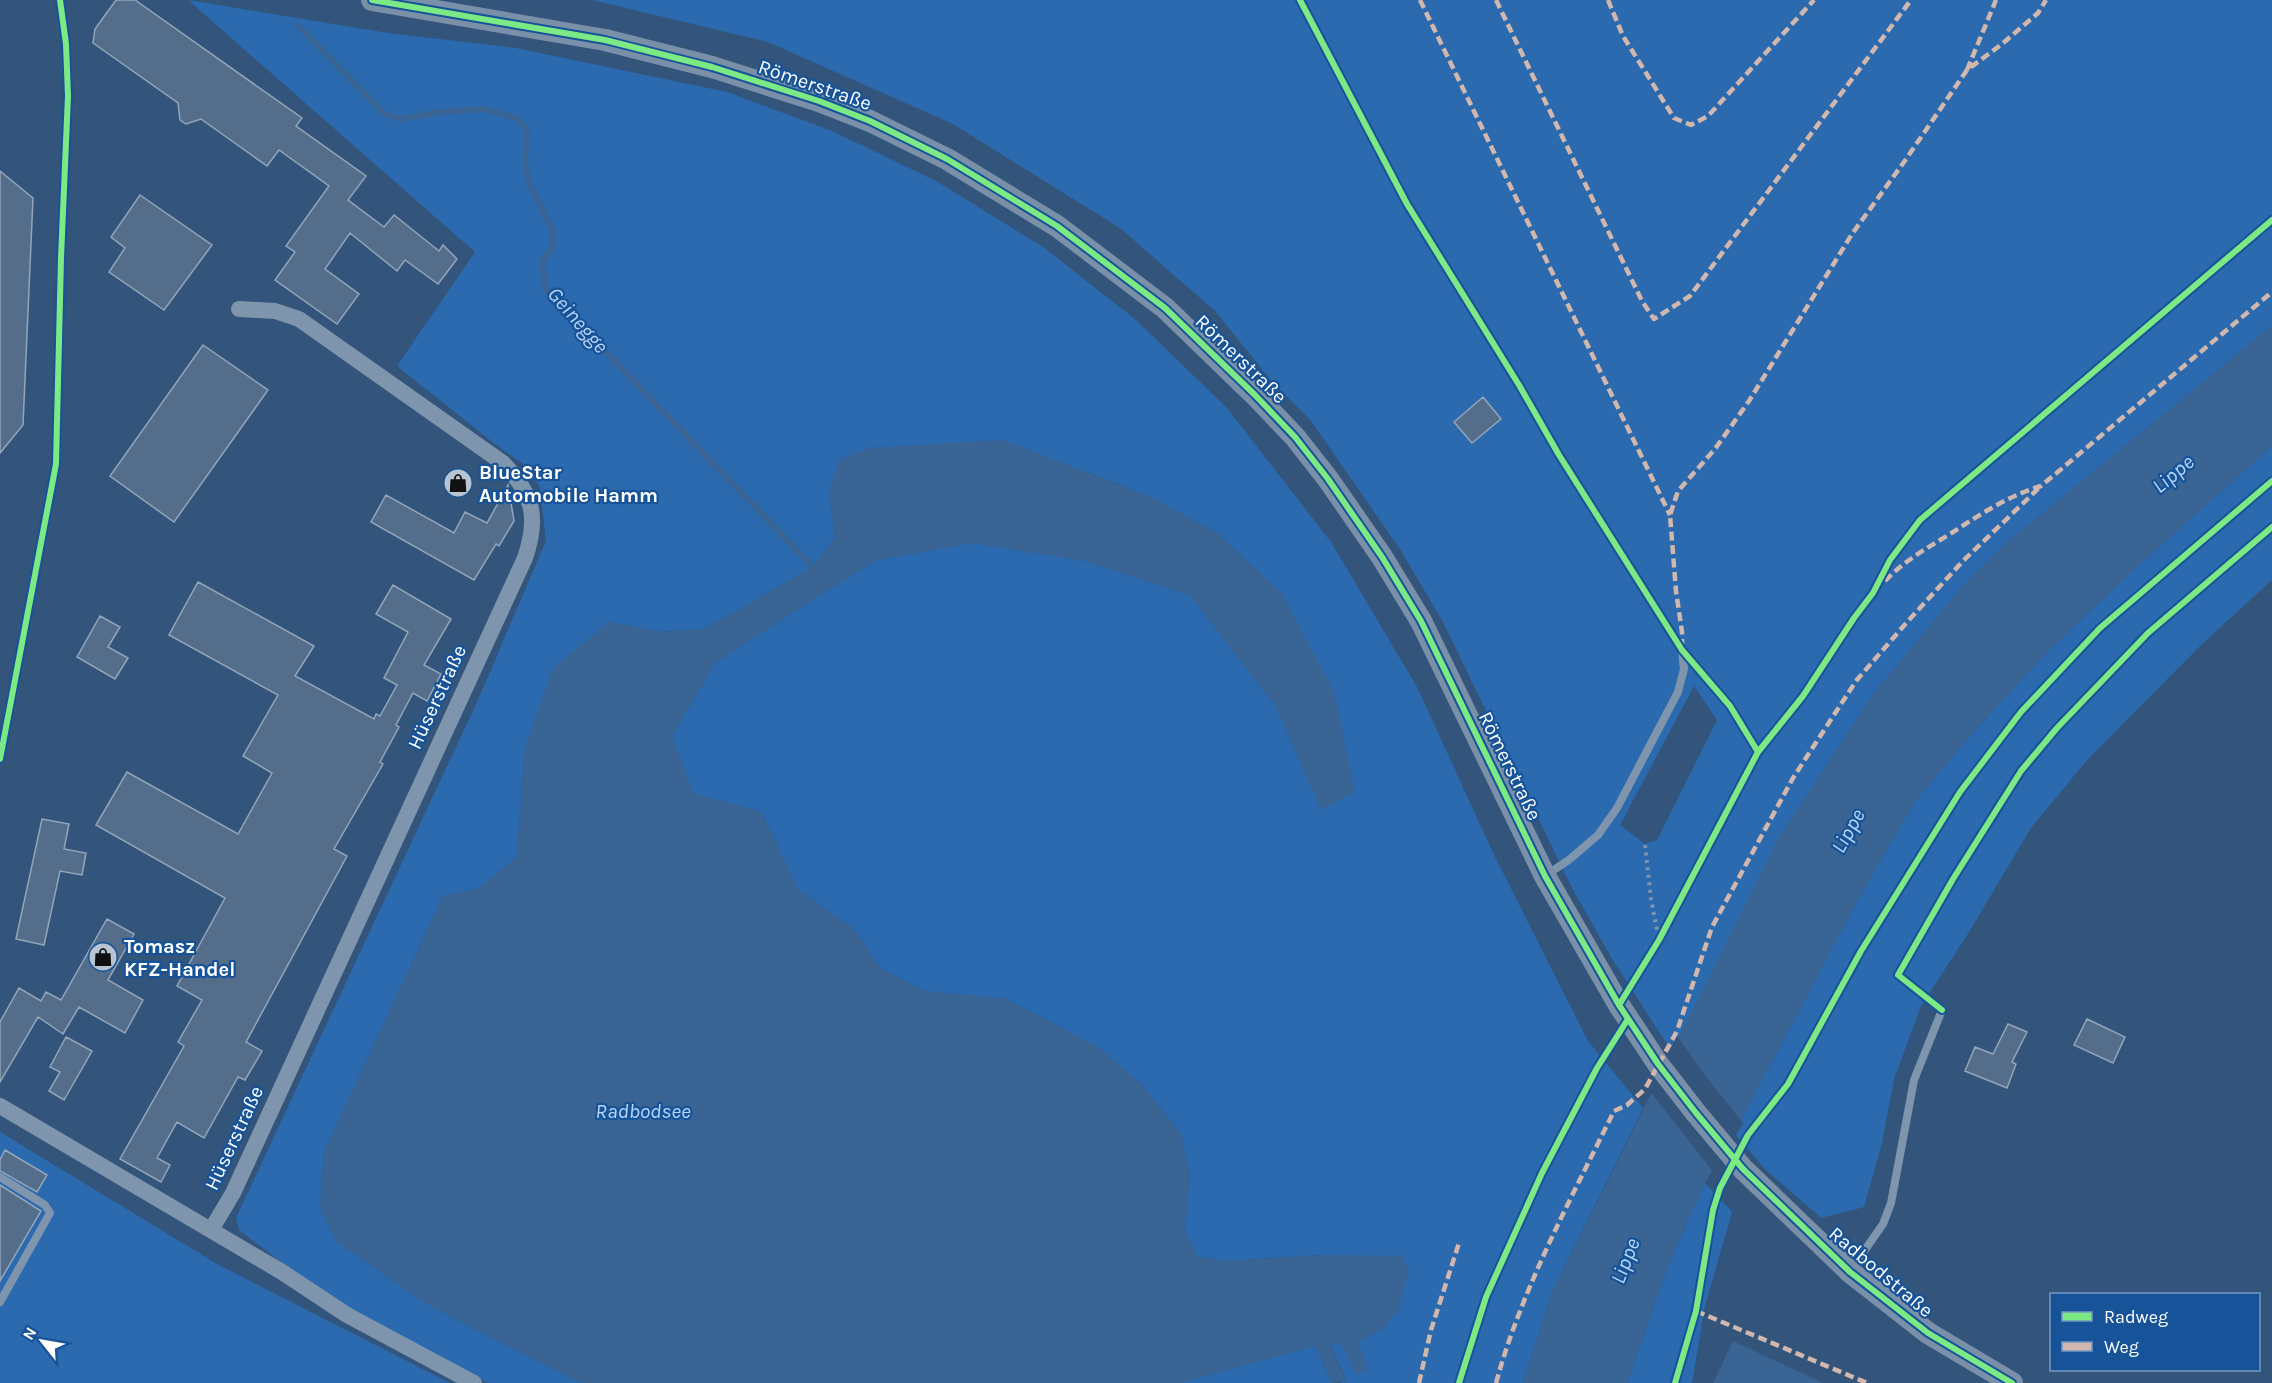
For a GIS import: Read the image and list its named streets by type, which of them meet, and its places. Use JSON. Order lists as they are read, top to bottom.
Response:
{
  "streets": {
    "main road": ["Römerstraße", "Radbodstraße"],
    "street": ["Hüserstraße"]
  },
  "crossings": [
    ["Römerstraße", "Radbodstraße"]
  ],
  "water": ["Geinegge", "Lippe", "Radbodsee"],
  "places": {
    "shop": ["BlueStar Automobile Hamm", "Tomasz KFZ-Handel"]
  },
  "legend": ["Radweg", "Weg"],
  "north": "top left"
}
